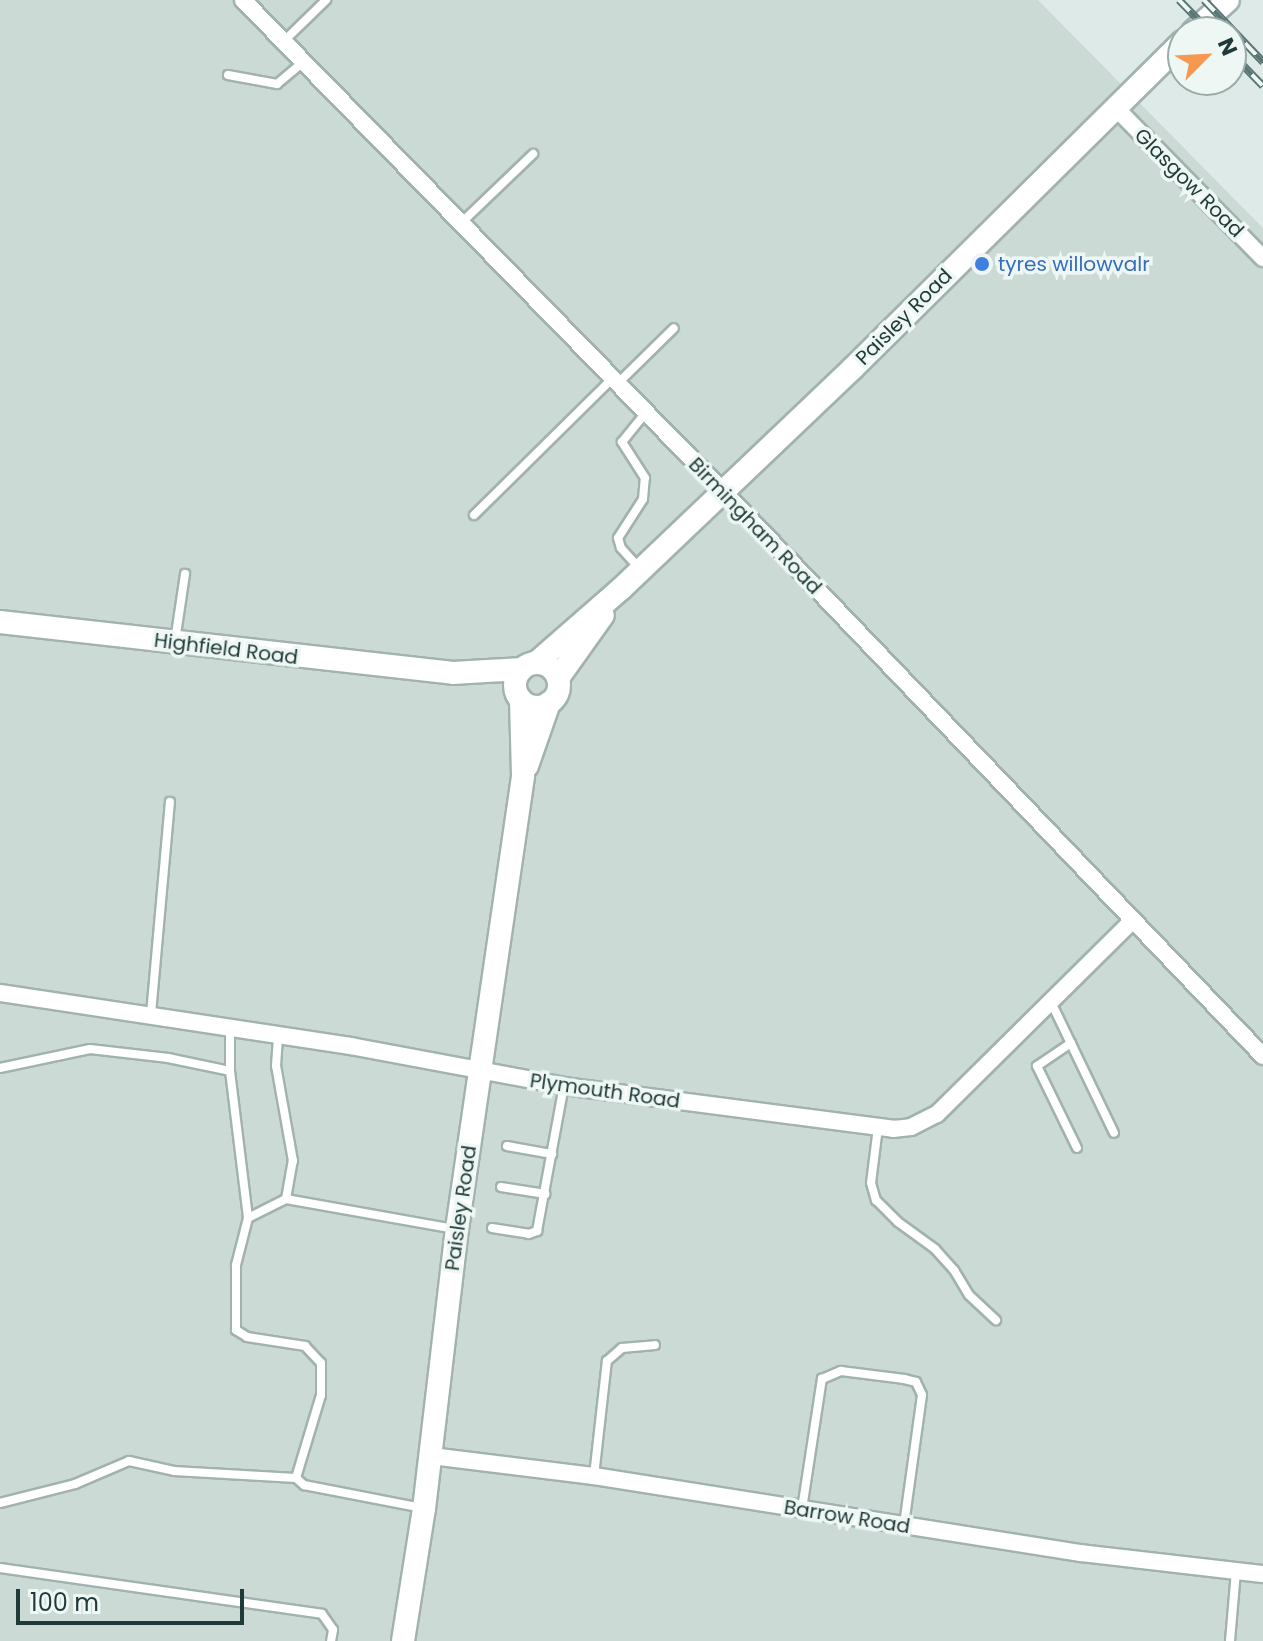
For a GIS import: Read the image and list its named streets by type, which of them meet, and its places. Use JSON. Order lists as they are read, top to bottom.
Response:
{
  "streets": {
    "main road": ["Paisley Road", "Highfield Road"],
    "street": [
      "Glasgow Road",
      "Birmingham Road",
      "Plymouth Road",
      "Barrow Road"
    ]
  },
  "crossings": [
    ["Glasgow Road", "Paisley Road"],
    ["Paisley Road", "Birmingham Road"],
    ["Paisley Road", "Highfield Road"],
    ["Paisley Road", "Plymouth Road"],
    ["Paisley Road", "Barrow Road"],
    ["Birmingham Road", "Plymouth Road"]
  ],
  "places": ["tyres willowvalr"],
  "scale_bar": "100 m",
  "north": "top right"
}
